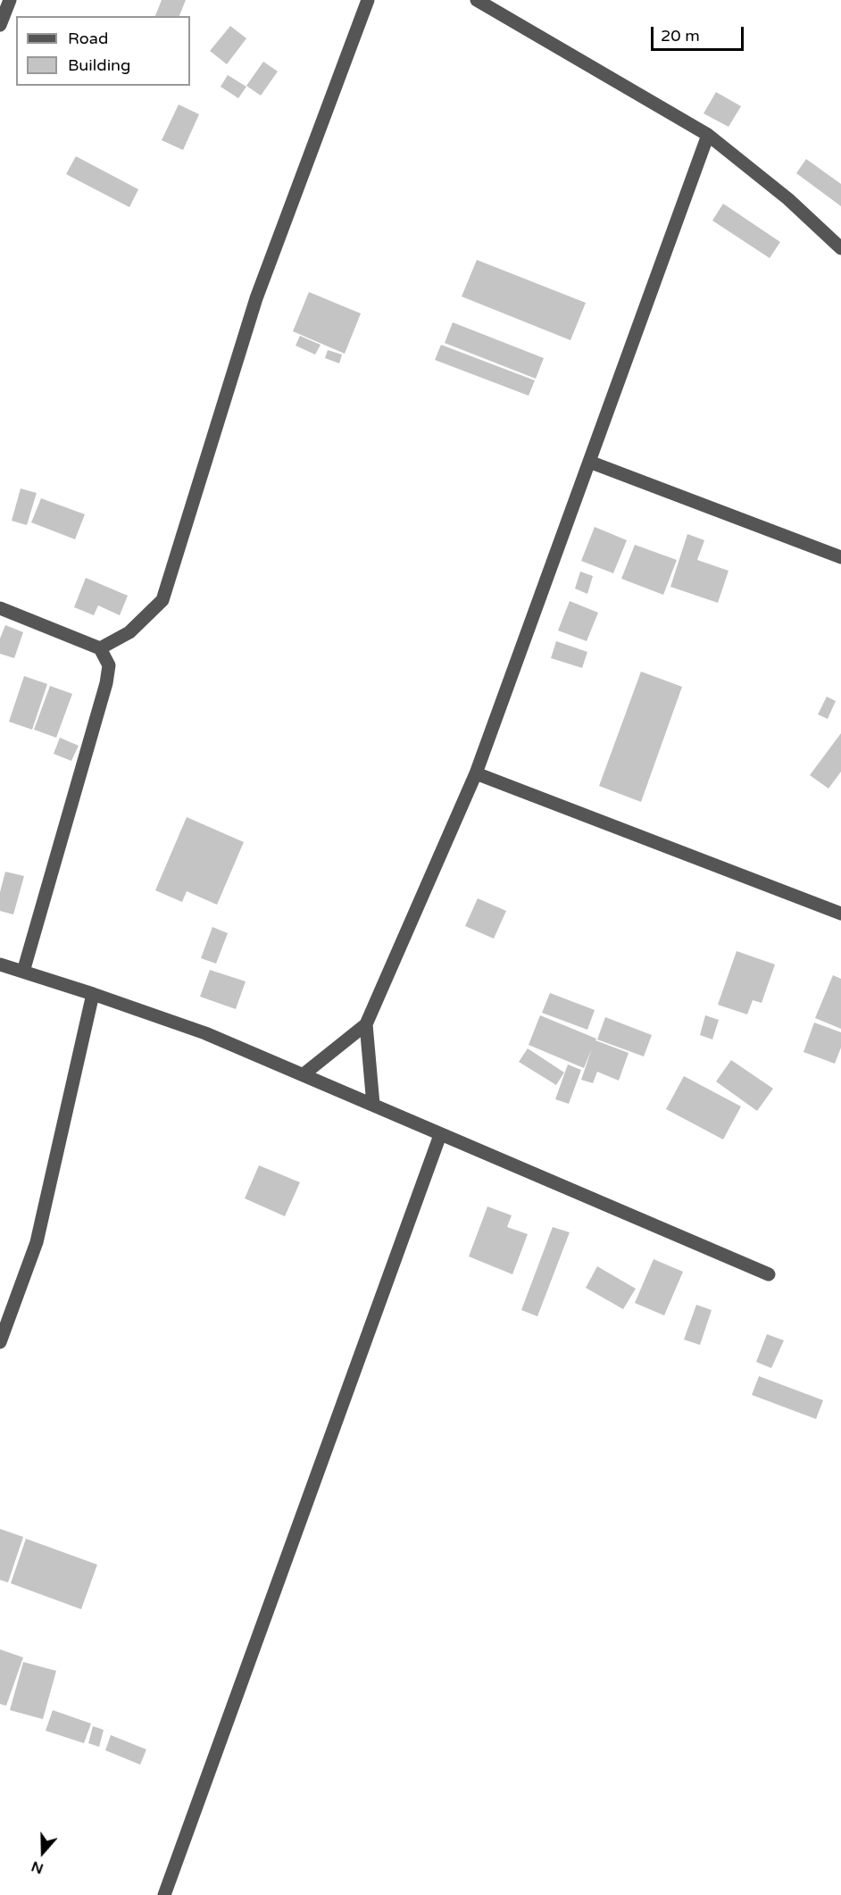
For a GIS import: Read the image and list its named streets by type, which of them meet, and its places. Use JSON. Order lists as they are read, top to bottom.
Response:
{
  "legend": ["Road", "Building"],
  "scale_bar": "20 m",
  "north": "bottom"
}
